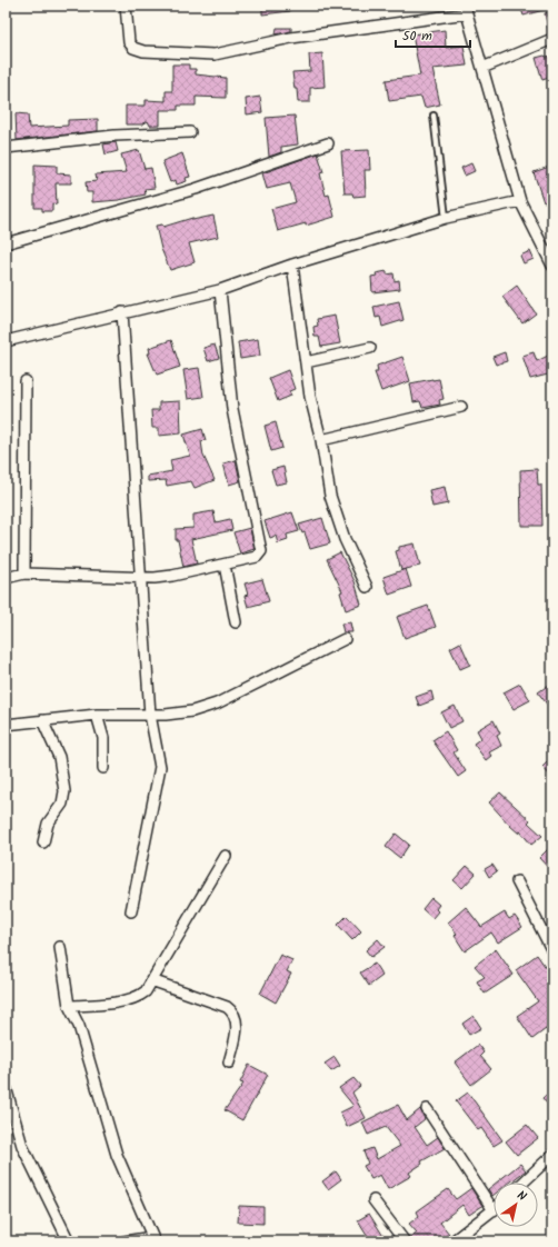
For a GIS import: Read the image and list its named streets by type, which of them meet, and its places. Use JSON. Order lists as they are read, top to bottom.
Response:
{
  "scale_bar": "50 m",
  "north": "top right"
}
